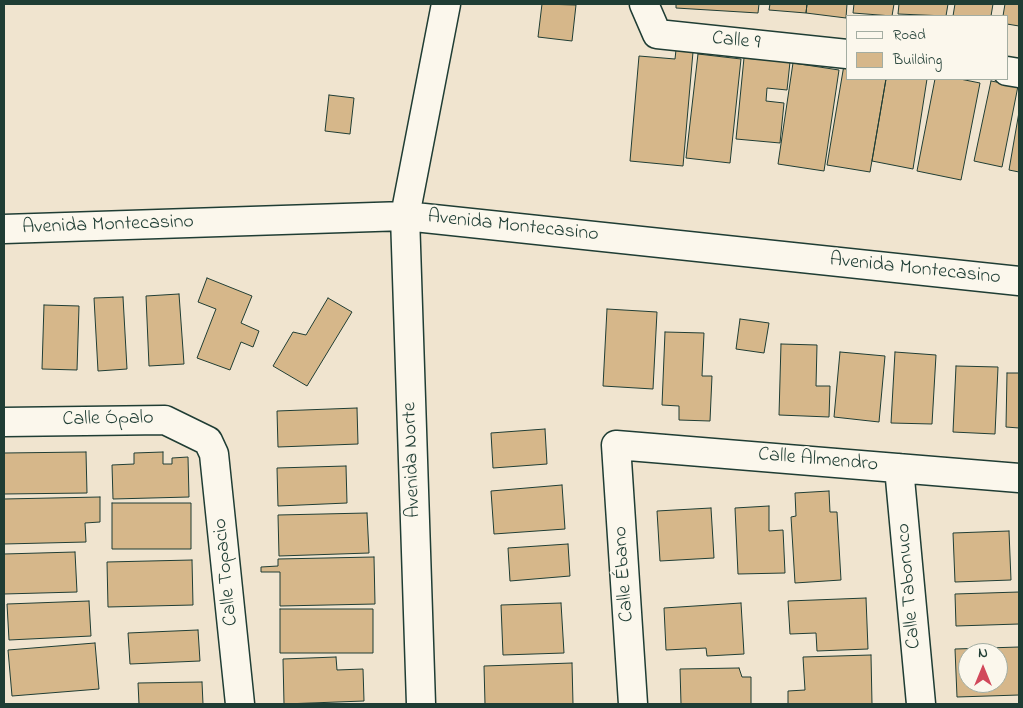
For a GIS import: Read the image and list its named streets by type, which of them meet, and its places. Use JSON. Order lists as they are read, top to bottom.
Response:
{
  "streets": {
    "street": [
      "Calle 9",
      "Avenida Montecasino",
      "Calle Ópalo",
      "Avenida Norte",
      "Calle Almendro",
      "Calle Topacio",
      "Calle Ébano",
      "Calle Tabonuco"
    ]
  },
  "crossings": [
    ["Avenida Montecasino", "Avenida Norte"],
    ["Calle Ópalo", "Calle Topacio"],
    ["Calle Almendro", "Calle Ébano"],
    ["Calle Almendro", "Calle Tabonuco"]
  ],
  "legend": ["Road", "Building"],
  "north": "top"
}
